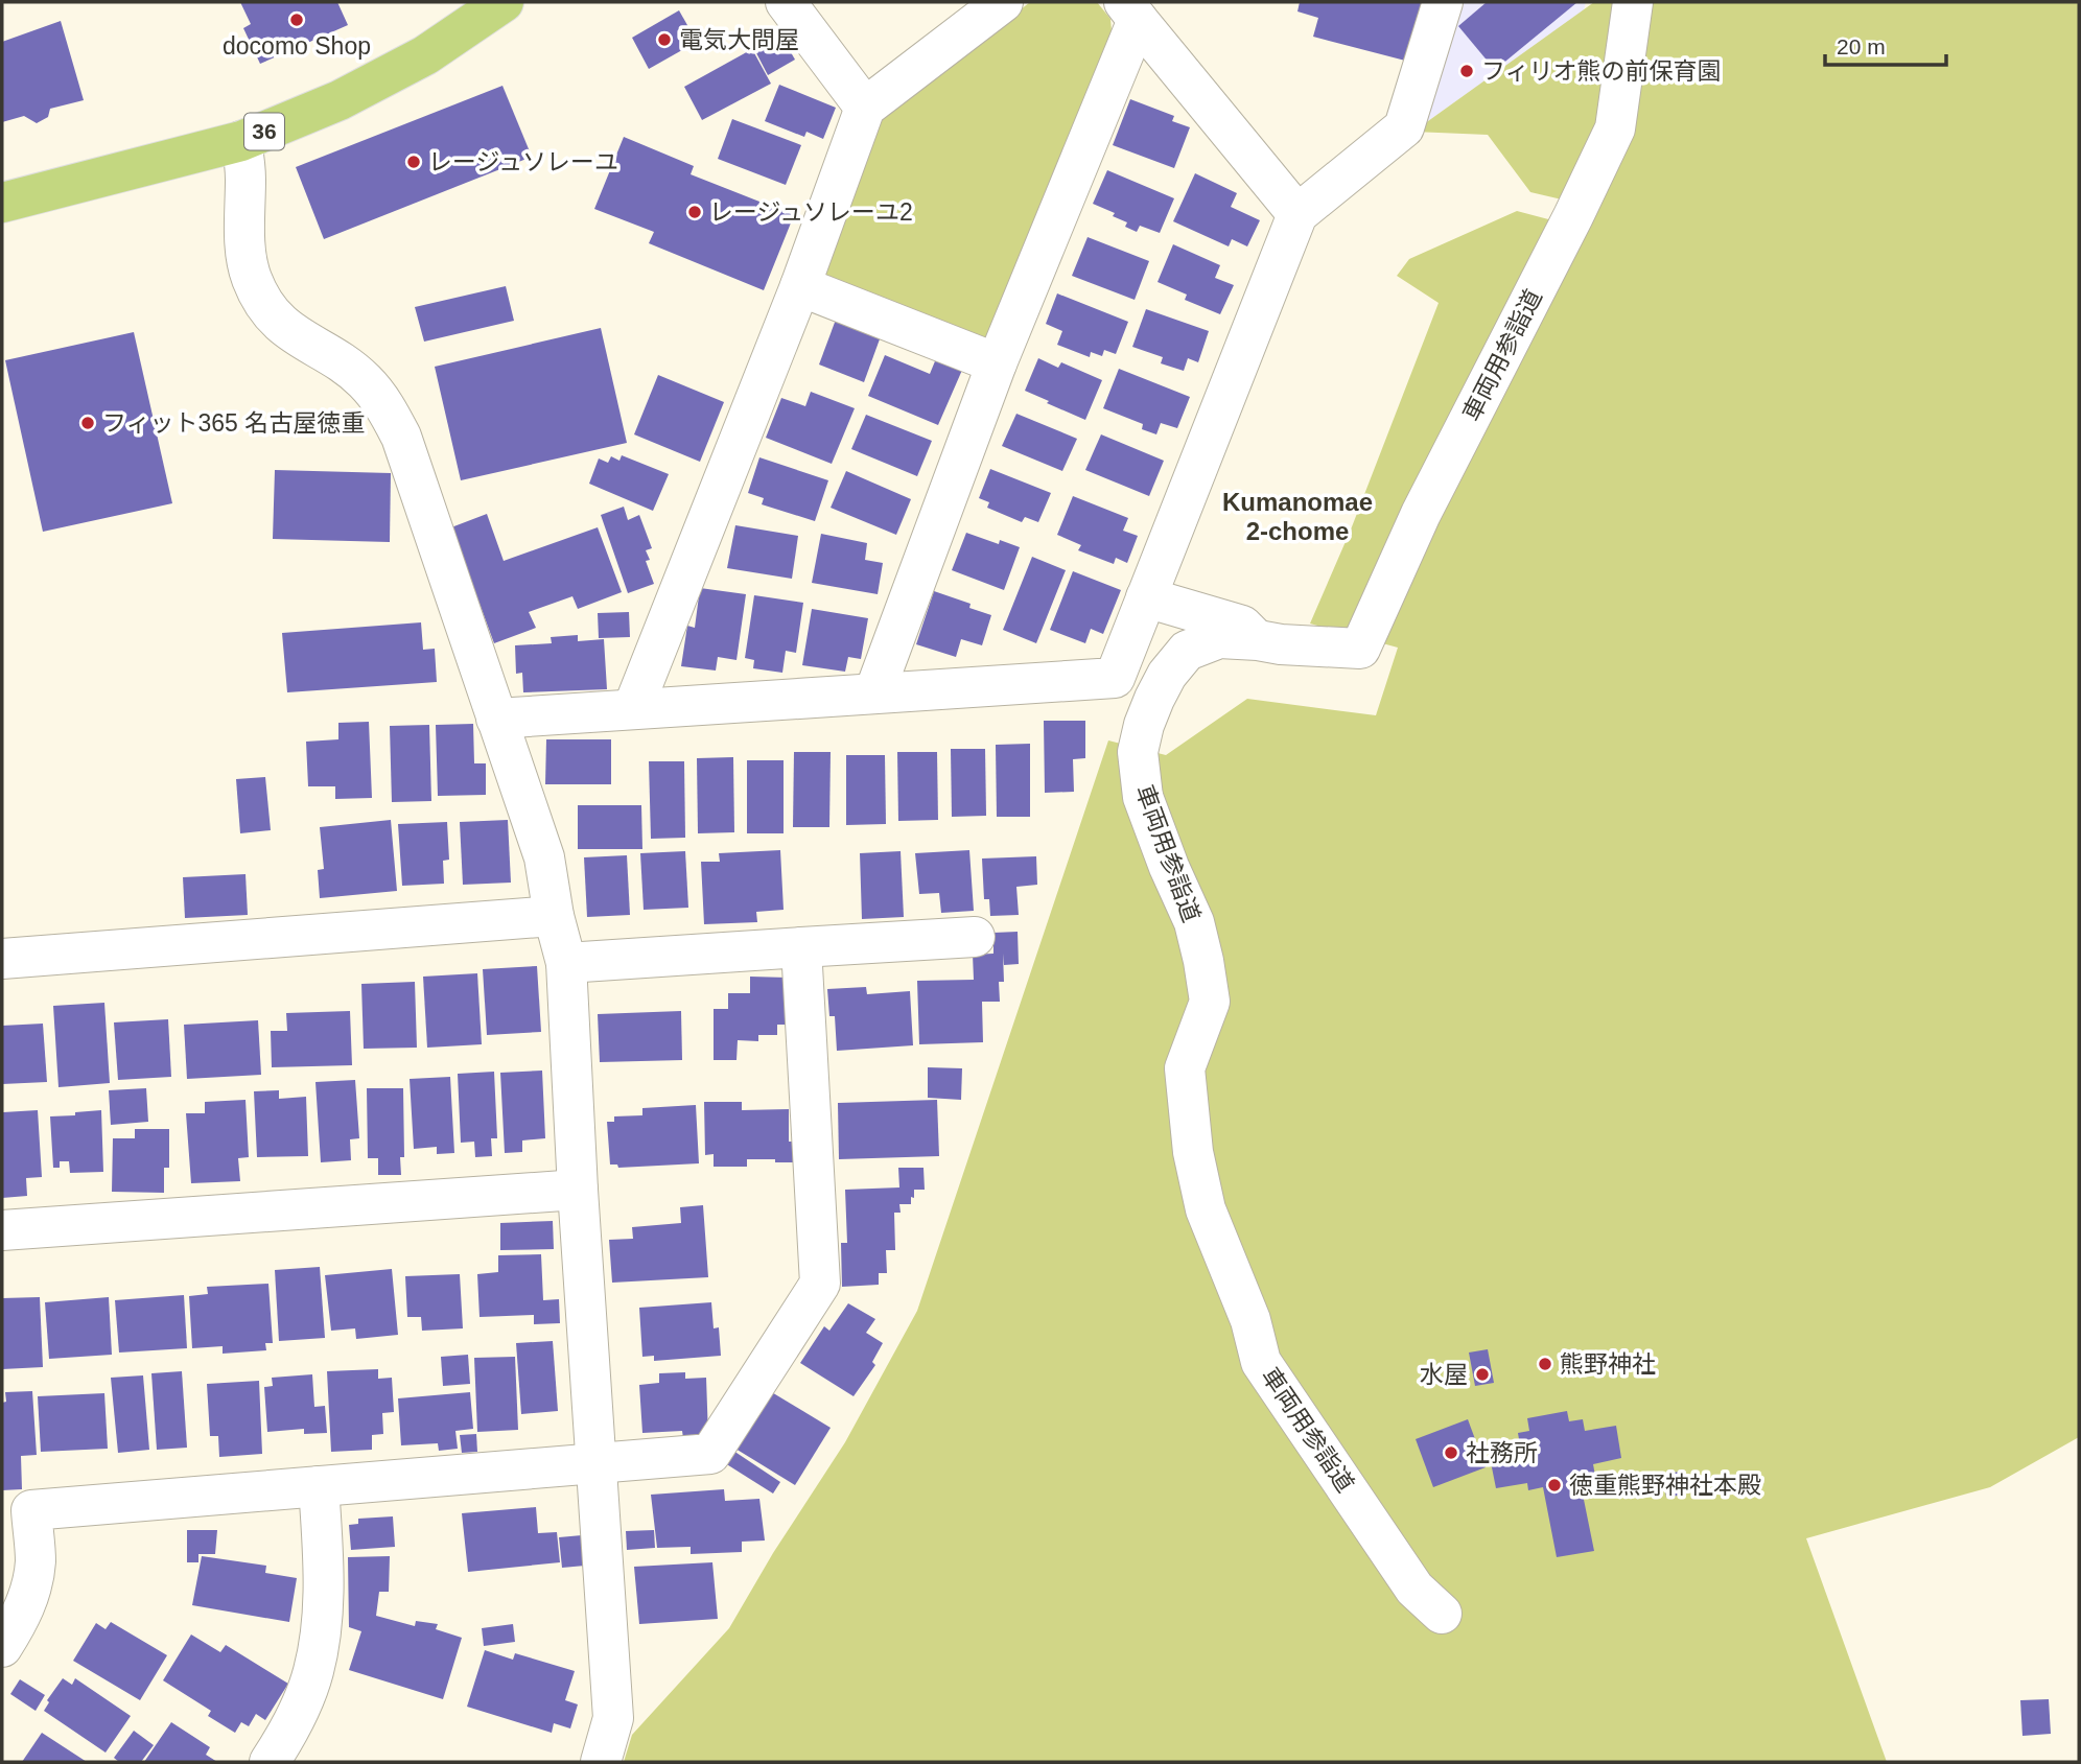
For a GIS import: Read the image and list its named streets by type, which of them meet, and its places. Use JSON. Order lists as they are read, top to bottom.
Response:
{
  "streets": {
    "main road": ["36"],
    "street": ["車両用参詣道"]
  },
  "districts": ["Kumanomae 2-chome"],
  "places": [
    "docomo Shop",
    "電気大問屋",
    "フィリオ熊の前保育園",
    "レージュソレーユ",
    "レージュソレーユ2",
    "フィット365 名古屋徳重",
    "熊野神社",
    "水屋",
    "社務所",
    "徳重熊野神社本殿"
  ],
  "scale_bar": "20 m"
}
